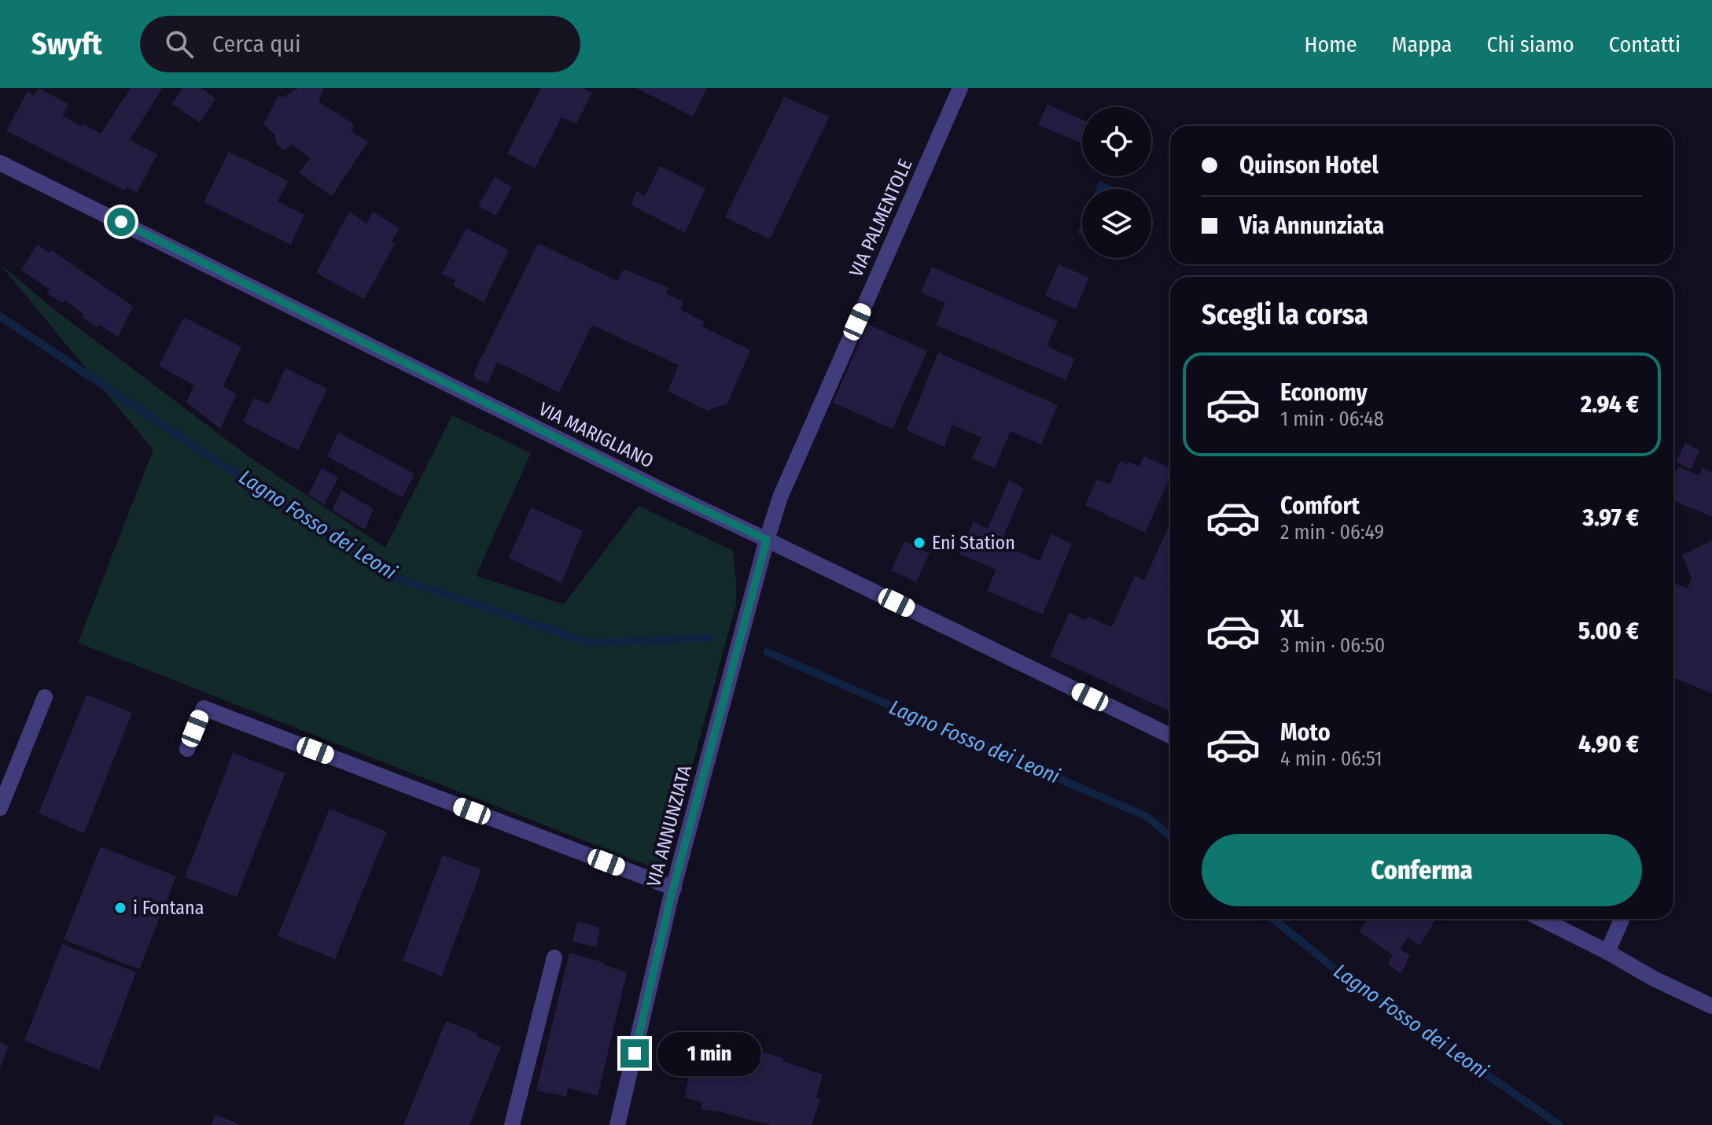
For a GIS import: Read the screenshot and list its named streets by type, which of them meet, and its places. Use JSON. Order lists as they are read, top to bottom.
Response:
{
  "streets": {
    "street": ["VIA PALMENTOLE", "VIA MARIGLIANO", "VIA ANNUNZIATA"]
  },
  "crossings": [
    ["VIA PALMENTOLE", "VIA MARIGLIANO"],
    ["VIA PALMENTOLE", "VIA ANNUNZIATA"],
    ["VIA MARIGLIANO", "VIA ANNUNZIATA"]
  ],
  "water": ["Lagno Fosso dei Leoni"],
  "places": ["Eni Station", "i Fontana"],
  "page": {
    "header": "Swyft",
    "search": "Cerca qui",
    "nav": [
      "Home",
      "Mappa",
      "Chi siamo",
      "Contatti"
    ],
    "banner": ["Quinson Hotel", "Via Annunziata"],
    "heading": "Scegli la corsa",
    "list": [
      {
        "name": "Economy",
        "note": "1 min · 06:48",
        "value": "2.94 €"
      },
      {
        "name": "Comfort",
        "note": "2 min · 06:49",
        "value": "3.97 €"
      },
      {
        "name": "XL",
        "note": "3 min · 06:50",
        "value": "5.00 €"
      },
      {
        "name": "Moto",
        "note": "4 min · 06:51",
        "value": "4.90 €"
      }
    ],
    "buttons": "Conferma",
    "bubble": "1 min"
  }
}
